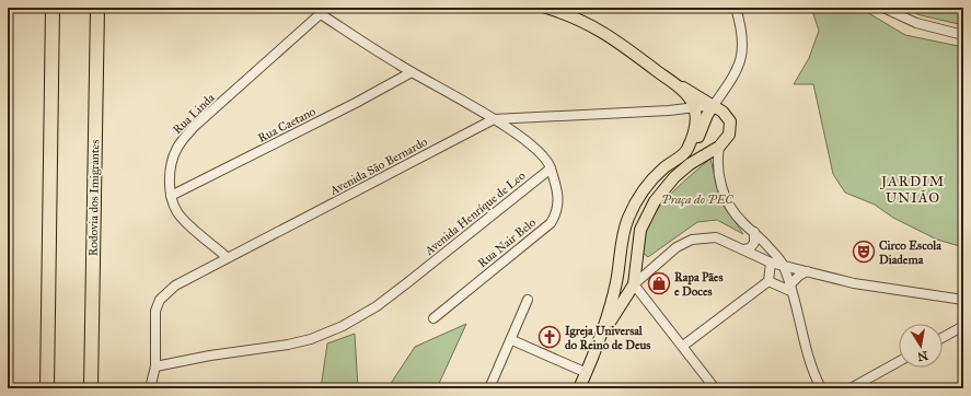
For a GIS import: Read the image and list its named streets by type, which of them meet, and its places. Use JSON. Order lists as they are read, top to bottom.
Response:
{
  "streets": {
    "highway": ["Rodovia dos Imigrantes"],
    "street": [
      "Rua Linda",
      "Rua Caetano",
      "Avenida São Bernardo",
      "Avenida Henríque de Leo",
      "Rua Nair Belo"
    ]
  },
  "crossings": [
    ["Rua Linda", "Rua Caetano"],
    ["Rua Linda", "Avenida São Bernardo"],
    ["Avenida São Bernardo", "Avenida Henríque de Leo"],
    ["Avenida Henríque de Leo", "Rua Nair Belo"]
  ],
  "districts": ["JARDIM UNIÃO"],
  "parks": ["Praça do PEC"],
  "places": {
    "theatre": ["Circo Escola Diadema"],
    "shop": ["Rapa Pães e Doces"],
    "church": ["Igreja Universal do Reino de Deus"]
  },
  "north": "bottom"
}
